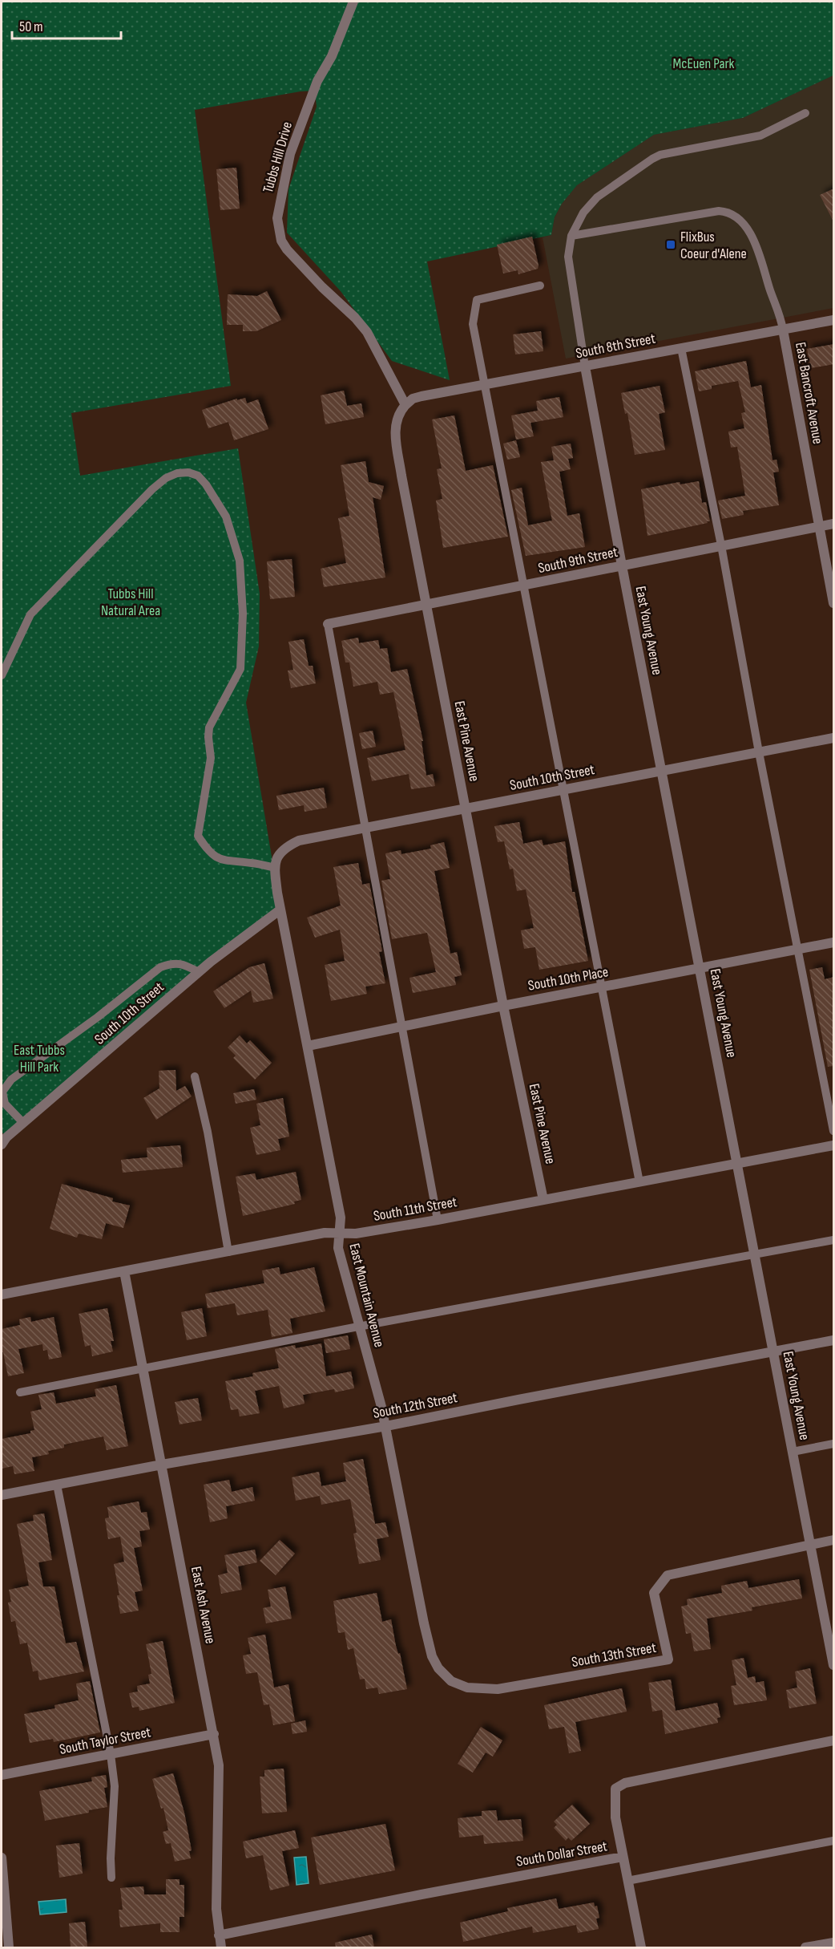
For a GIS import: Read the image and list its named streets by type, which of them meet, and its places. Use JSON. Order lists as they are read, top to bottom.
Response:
{
  "streets": {
    "street": [
      "Tubbs Hill Drive",
      "South 8th Street",
      "East Bancroft Avenue",
      "South 9th Street",
      "East Young Avenue",
      "East Pine Avenue",
      "South 10th Street",
      "South 10th Place",
      "South 11th Street",
      "East Mountain Avenue",
      "South 12th Street",
      "East Ash Avenue",
      "South 13th Street",
      "South Taylor Street",
      "South Dollar Street"
    ]
  },
  "crossings": [
    ["Tubbs Hill Drive", "South 8th Street"],
    ["Tubbs Hill Drive", "East Pine Avenue"],
    ["South 8th Street", "East Bancroft Avenue"],
    ["South 8th Street", "East Young Avenue"],
    ["South 8th Street", "East Pine Avenue"],
    ["East Bancroft Avenue", "South 9th Street"],
    ["South 9th Street", "East Young Avenue"],
    ["South 9th Street", "East Pine Avenue"],
    ["East Young Avenue", "South 10th Street"],
    ["East Young Avenue", "South 10th Place"],
    ["East Young Avenue", "South 11th Street"],
    ["East Young Avenue", "South 12th Street"],
    ["East Young Avenue", "South 13th Street"],
    ["East Pine Avenue", "South 10th Street"],
    ["East Pine Avenue", "South 10th Place"],
    ["East Pine Avenue", "South 11th Street"],
    ["South 10th Street", "East Mountain Avenue"],
    ["South 10th Place", "East Mountain Avenue"],
    ["South 11th Street", "East Mountain Avenue"],
    ["South 11th Street", "East Ash Avenue"],
    ["East Mountain Avenue", "South 12th Street"],
    ["East Mountain Avenue", "South 13th Street"],
    ["South 12th Street", "East Ash Avenue"],
    ["East Ash Avenue", "South Taylor Street"],
    ["East Ash Avenue", "South Dollar Street"]
  ],
  "parks": ["McEuen Park", "Tubbs Hill Natural Area", "East Tubbs Hill Park"],
  "places": {
    "transit": ["FlixBus Coeur d'Alene"]
  },
  "scale_bar": "50 m"
}
